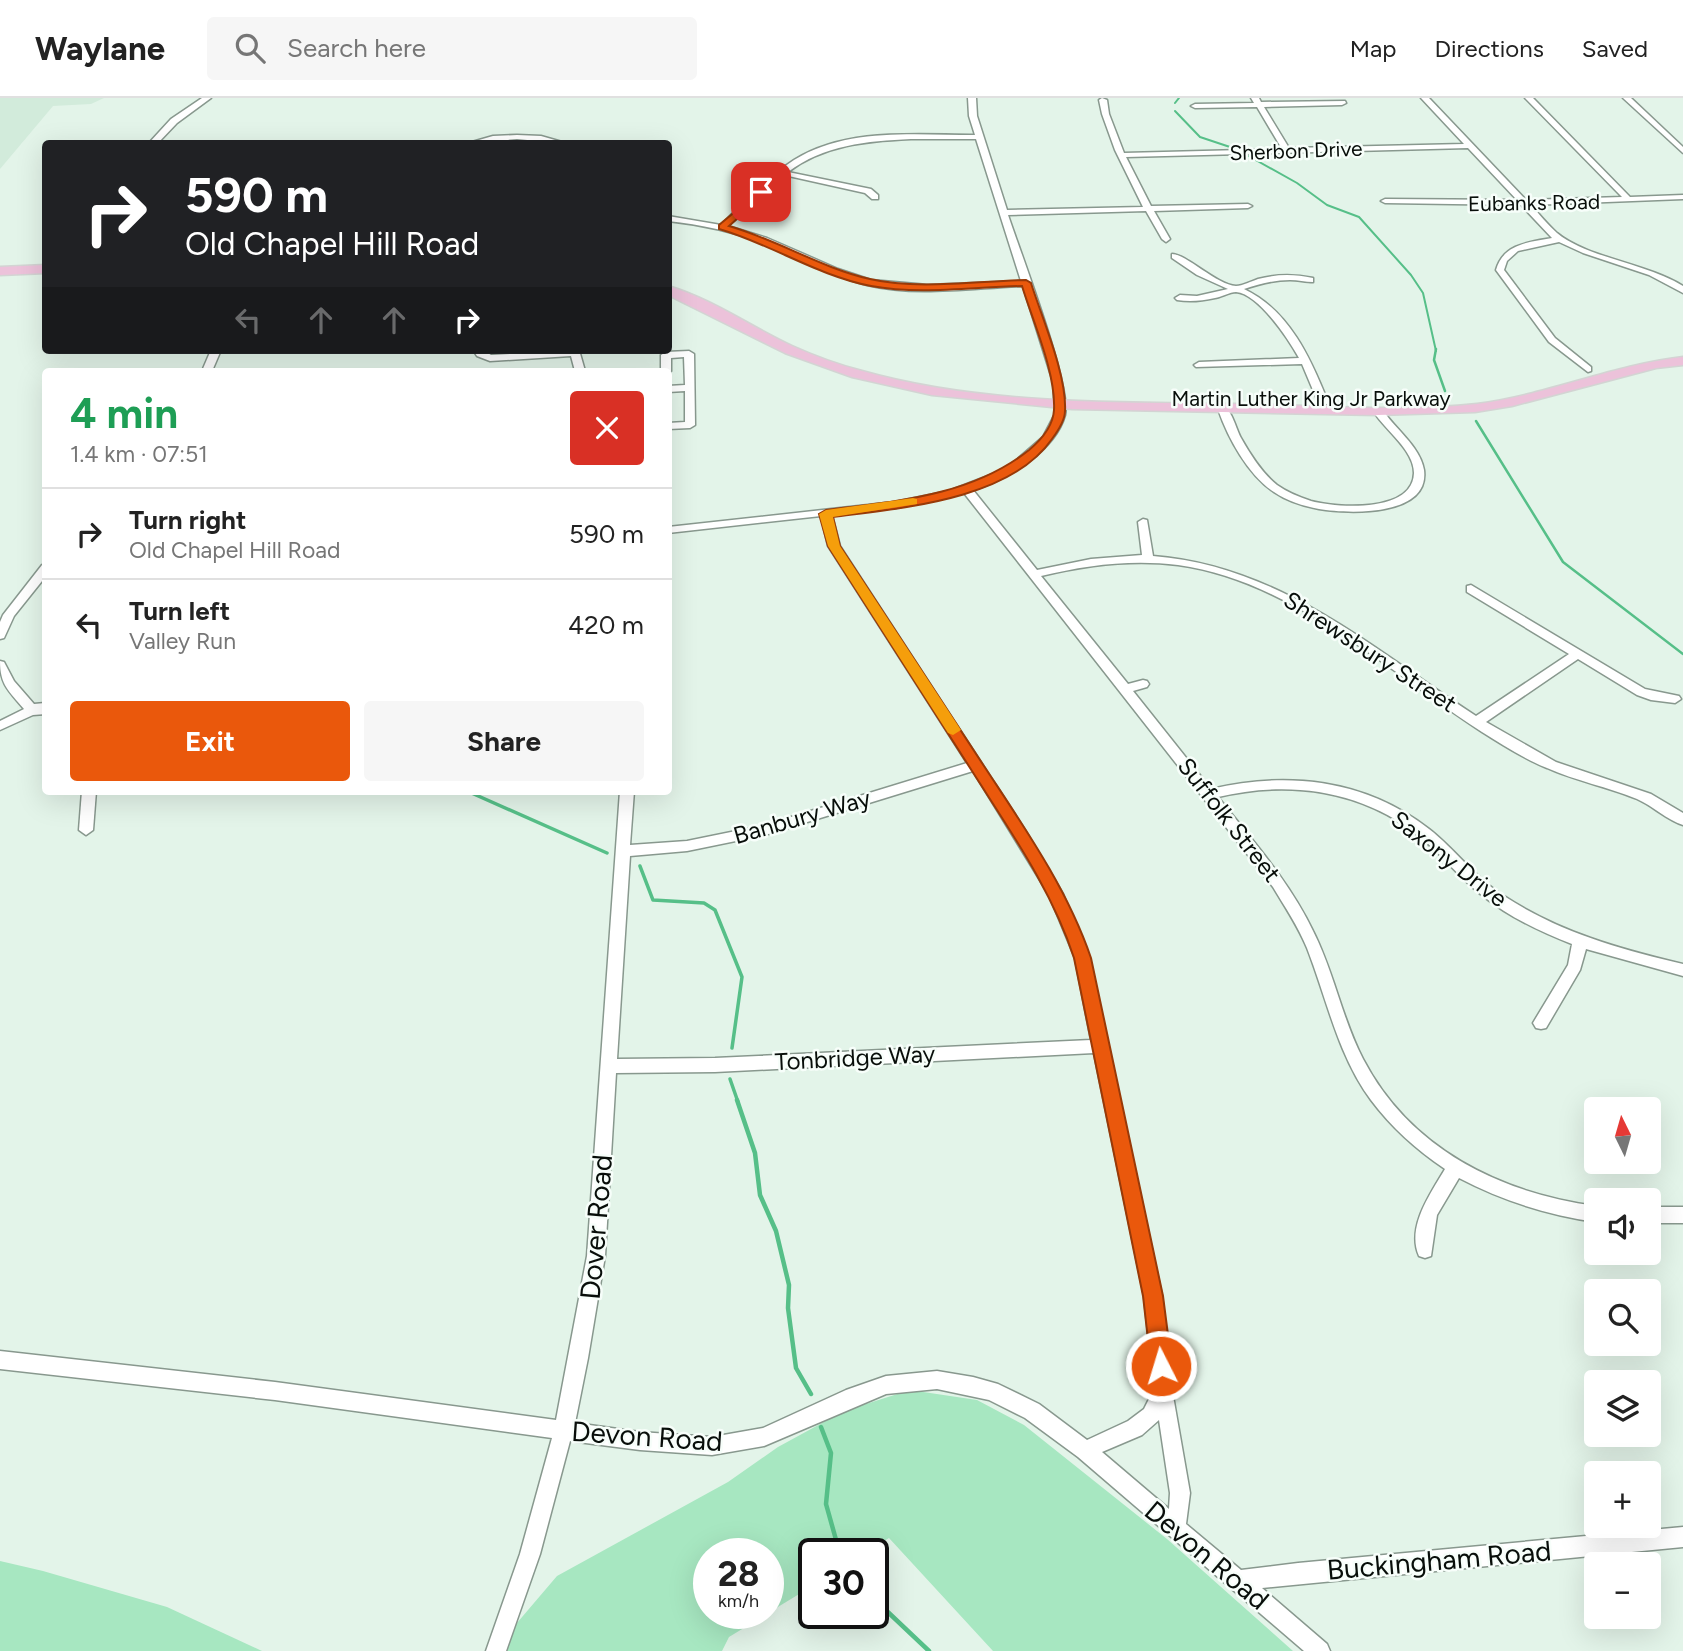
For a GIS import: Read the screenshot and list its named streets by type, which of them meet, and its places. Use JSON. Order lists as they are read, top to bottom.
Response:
{
  "streets": {
    "main road": ["Martin Luther King Jr Parkway"],
    "street": [
      "Sherbon Drive",
      "Eubanks Road",
      "Shrewsbury Street",
      "Banbury Way",
      "Suffolk Street",
      "Saxony Drive",
      "Tonbridge Way",
      "Dover Road",
      "Devon Road",
      "Buckingham Road"
    ]
  },
  "crossings": [
    ["Shrewsbury Street", "Suffolk Street"],
    ["Banbury Way", "Dover Road"],
    ["Suffolk Street", "Saxony Drive"],
    ["Tonbridge Way", "Dover Road"],
    ["Dover Road", "Devon Road"],
    ["Devon Road", "Buckingham Road"]
  ],
  "north": "top",
  "page": {
    "header": "Waylane",
    "search": "Search here",
    "nav": ["Map", "Directions", "Saved"],
    "turn": ["590 m", "Old Chapel Hill Road"],
    "heading": ["4 min", "1.4 km · 07:51"],
    "list": [
      {
        "name": "Turn right",
        "note": "Old Chapel Hill Road",
        "value": "590 m"
      },
      {
        "name": "Turn left",
        "note": "Valley Run",
        "value": "420 m"
      }
    ],
    "buttons": ["Exit", "Share"],
    "map_buttons": ["+", "−"],
    "speed": "28 km/h",
    "limit": "30"
  }
}
